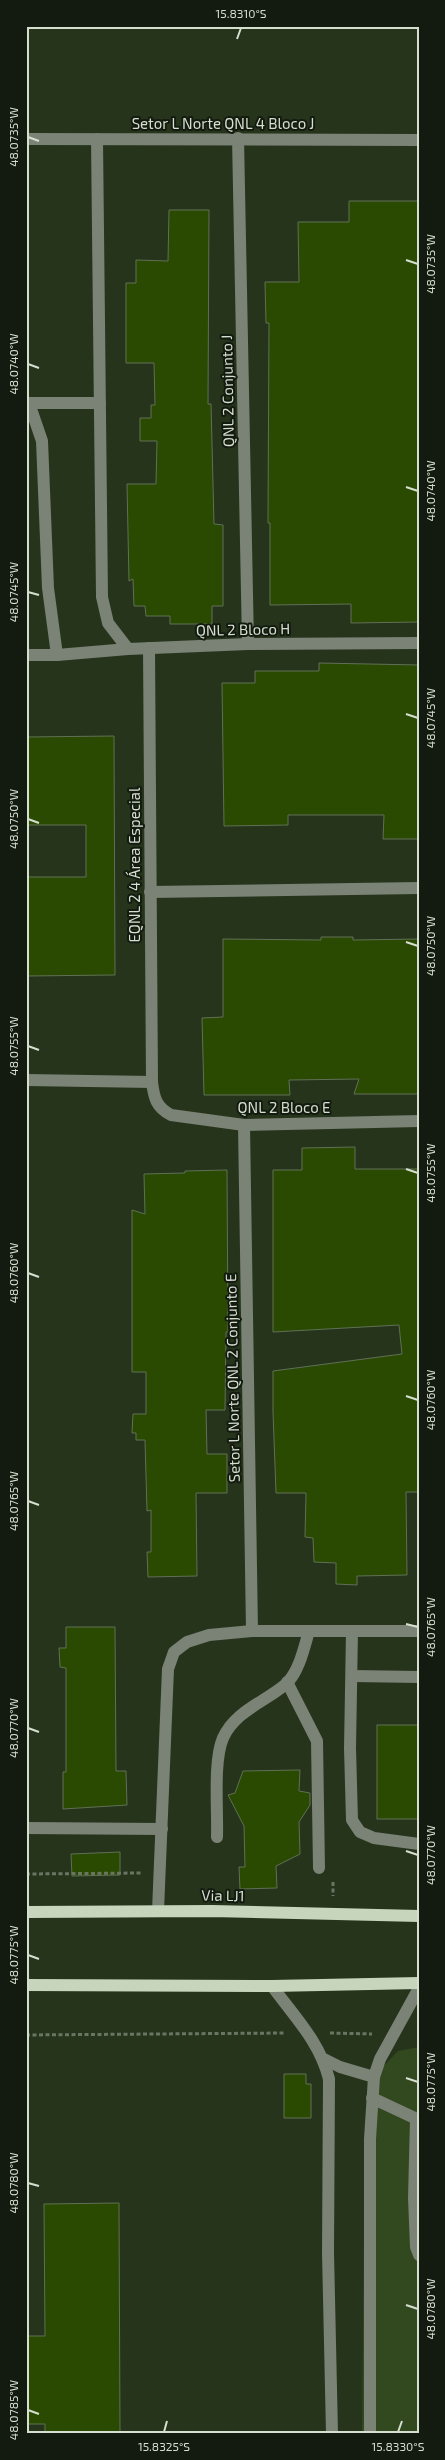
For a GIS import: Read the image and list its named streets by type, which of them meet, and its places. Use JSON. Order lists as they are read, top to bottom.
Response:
{
  "streets": {
    "main road": ["Via LJ1"],
    "street": [
      "Setor L Norte QNL 4 Bloco J",
      "QNL 2 Conjunto J",
      "QNL 2 Bloco H",
      "EQNL 2 4 Área Especial",
      "QNL 2 Bloco E",
      "Setor L Norte QNL 2 Conjunto E"
    ]
  },
  "crossings": [
    ["Setor L Norte QNL 4 Bloco J", "QNL 2 Conjunto J"],
    ["QNL 2 Conjunto J", "QNL 2 Bloco H"],
    ["QNL 2 Bloco H", "EQNL 2 4 Área Especial"],
    ["EQNL 2 4 Área Especial", "QNL 2 Bloco E"],
    ["QNL 2 Bloco E", "Setor L Norte QNL 2 Conjunto E"]
  ],
  "coordinates": [
    "15.8310°S",
    "48.0735°W",
    "48.0740°W",
    "48.0745°W",
    "48.0750°W",
    "48.0755°W",
    "48.0760°W",
    "48.0765°W",
    "48.0770°W",
    "48.0775°W",
    "48.0780°W",
    "48.0785°W",
    "15.8325°S",
    "15.8330°S"
  ]
}
